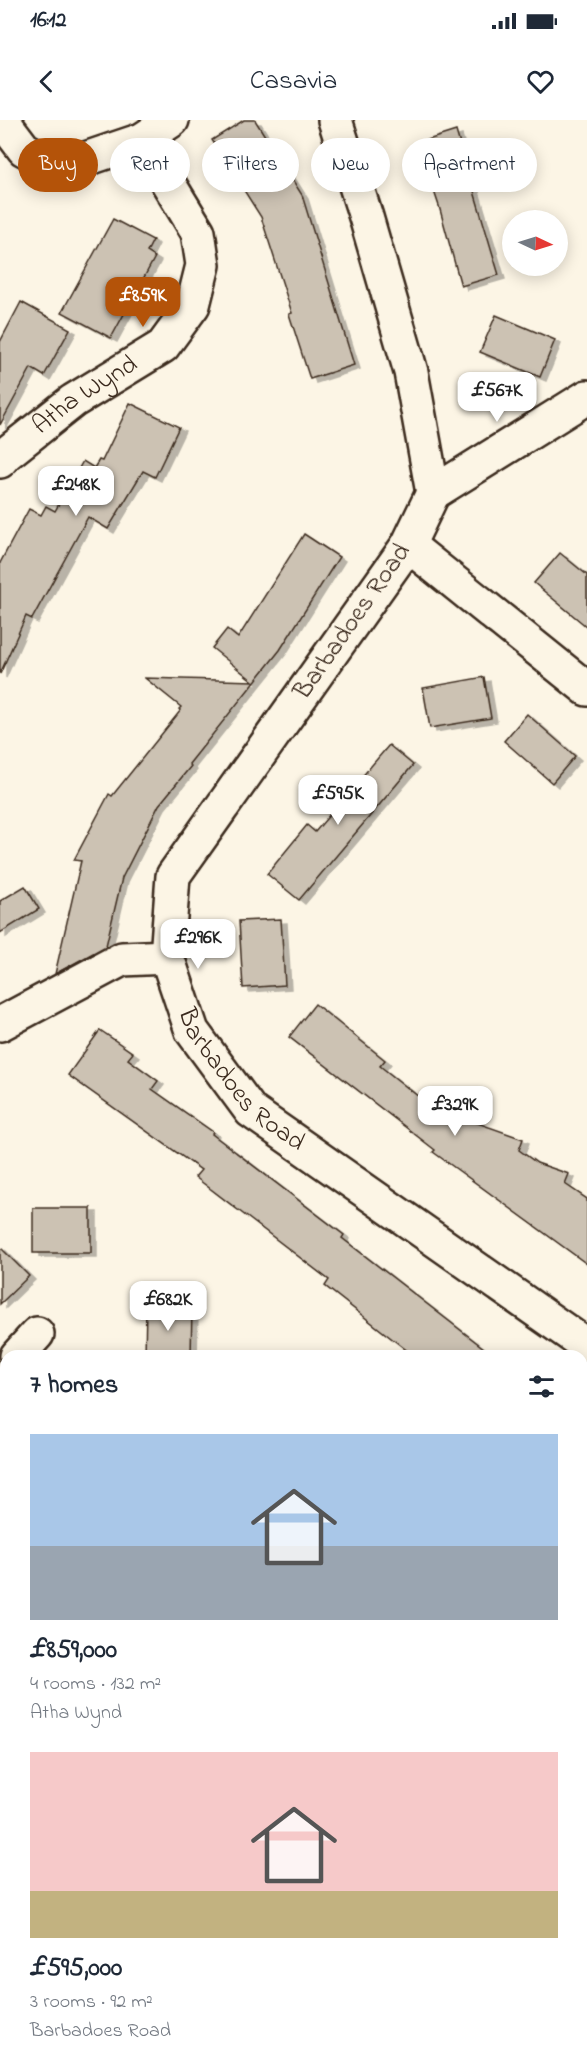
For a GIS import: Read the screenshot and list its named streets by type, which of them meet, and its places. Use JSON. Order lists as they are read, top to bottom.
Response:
{
  "streets": {
    "street": ["Atha Wynd", "Barbadoes Road"]
  },
  "north": "right",
  "page": {
    "status": "16:12",
    "header": "Casavia",
    "chip": [
      "Buy",
      "Rent",
      "Filters",
      "New",
      "Apartment"
    ],
    "price": [
      "£859K",
      "£567K",
      "£248K",
      "£595K",
      "£296K",
      "£329K",
      "£682K"
    ],
    "heading": "7 homes",
    "list": [
      {
        "name": "£859,000",
        "note": "4 rooms · 132 m² · Atha Wynd"
      },
      {
        "name": "£595,000",
        "note": "3 rooms · 92 m² · Barbadoes Road"
      }
    ]
  }
}
